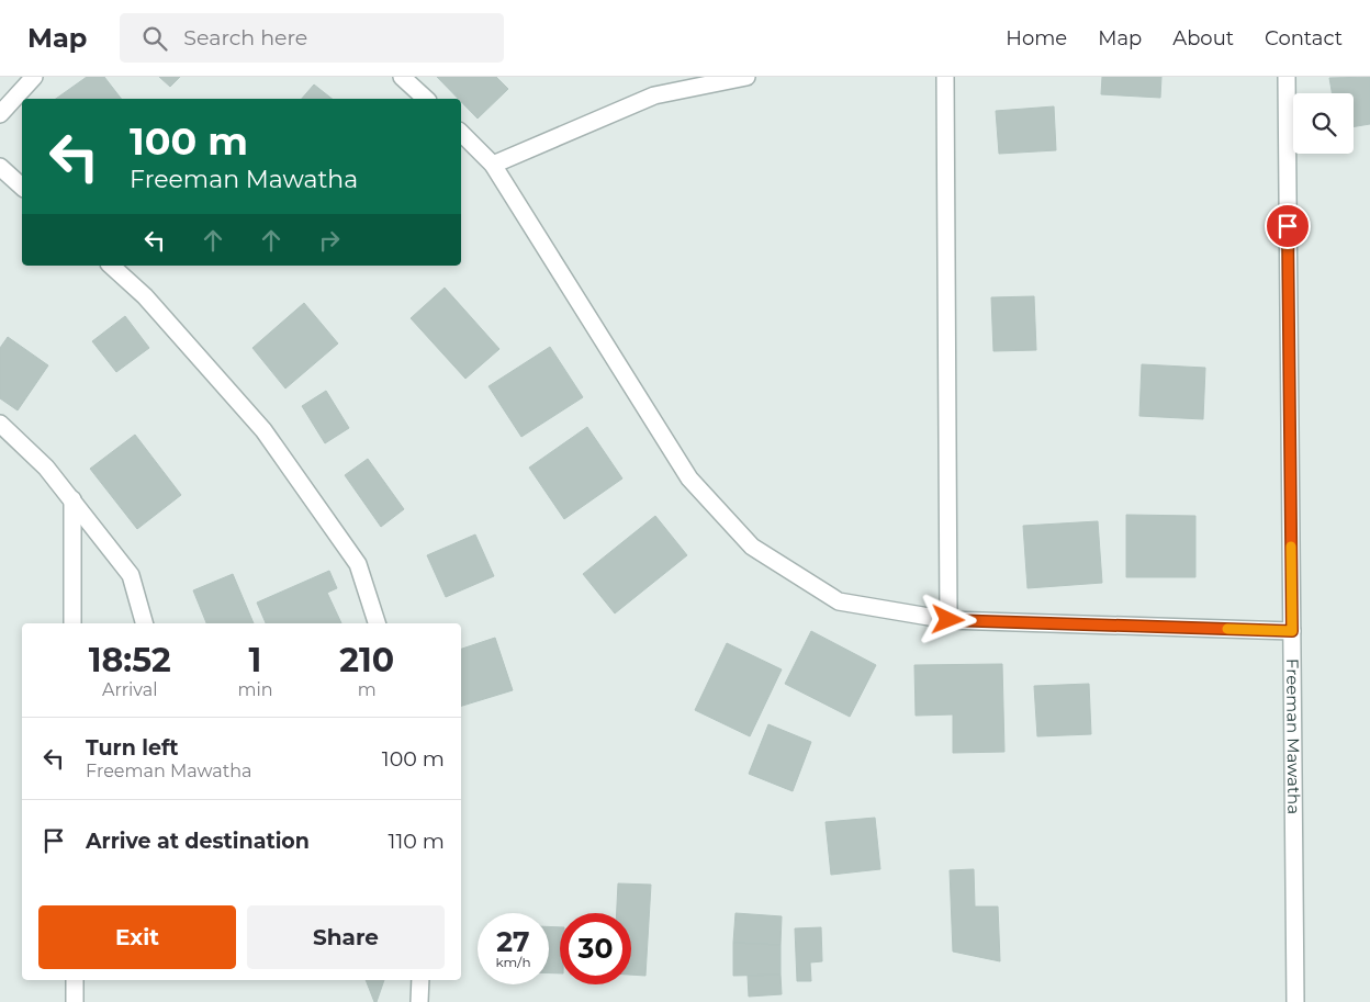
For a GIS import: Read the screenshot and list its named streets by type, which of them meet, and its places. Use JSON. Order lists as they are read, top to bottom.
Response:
{
  "streets": {
    "street": ["Freeman Mawatha"]
  },
  "page": {
    "header": "Map",
    "search": "Search here",
    "nav": [
      "Home",
      "Map",
      "About",
      "Contact"
    ],
    "turn": ["100 m", "Freeman Mawatha"],
    "eta": [
      "18:52",
      "Arrival",
      "1",
      "min",
      "210",
      "m"
    ],
    "list": [
      {
        "name": "Turn left",
        "note": "Freeman Mawatha",
        "value": "100 m"
      },
      {
        "name": "Arrive at destination",
        "value": "110 m"
      }
    ],
    "buttons": ["Exit", "Share"],
    "speed": "27 km/h",
    "limit": "30"
  }
}
